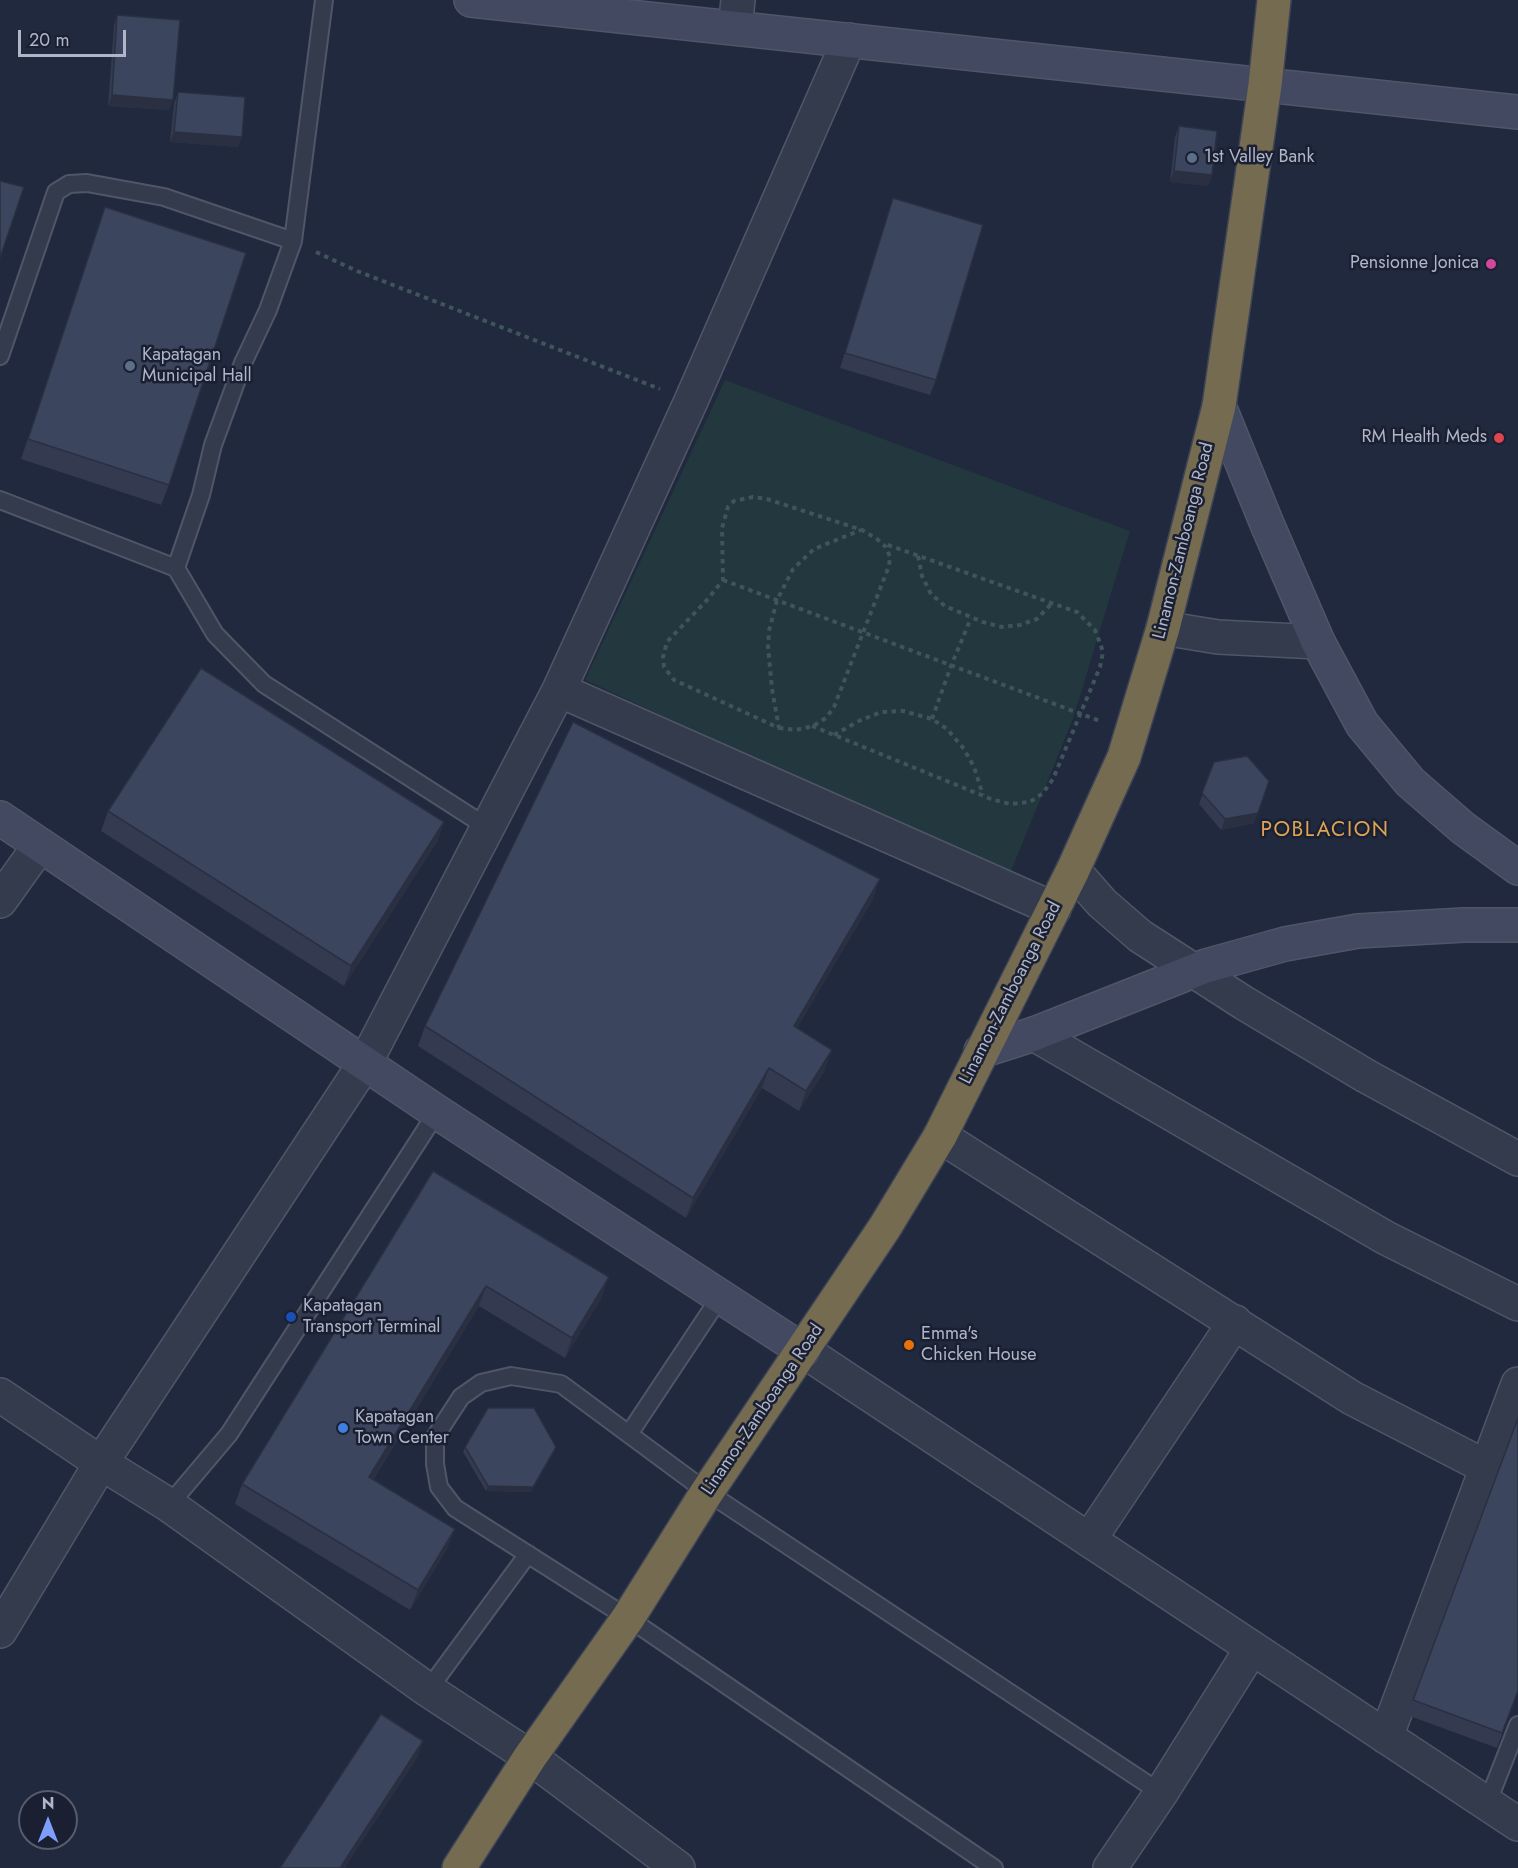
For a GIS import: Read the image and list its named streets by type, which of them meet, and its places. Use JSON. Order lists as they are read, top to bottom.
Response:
{
  "streets": {
    "highway": ["Linamon-Zamboanga Road"]
  },
  "districts": ["POBLACION"],
  "places": [
    "1st Valley Bank",
    "Pensionne Jonica",
    "Kapatagan Municipal Hall",
    "RM Health Meds",
    "Kapatagan Transport Terminal",
    "Emma's Chicken House",
    "Kapatagan Town Center"
  ],
  "scale_bar": "20 m",
  "north": "top"
}
